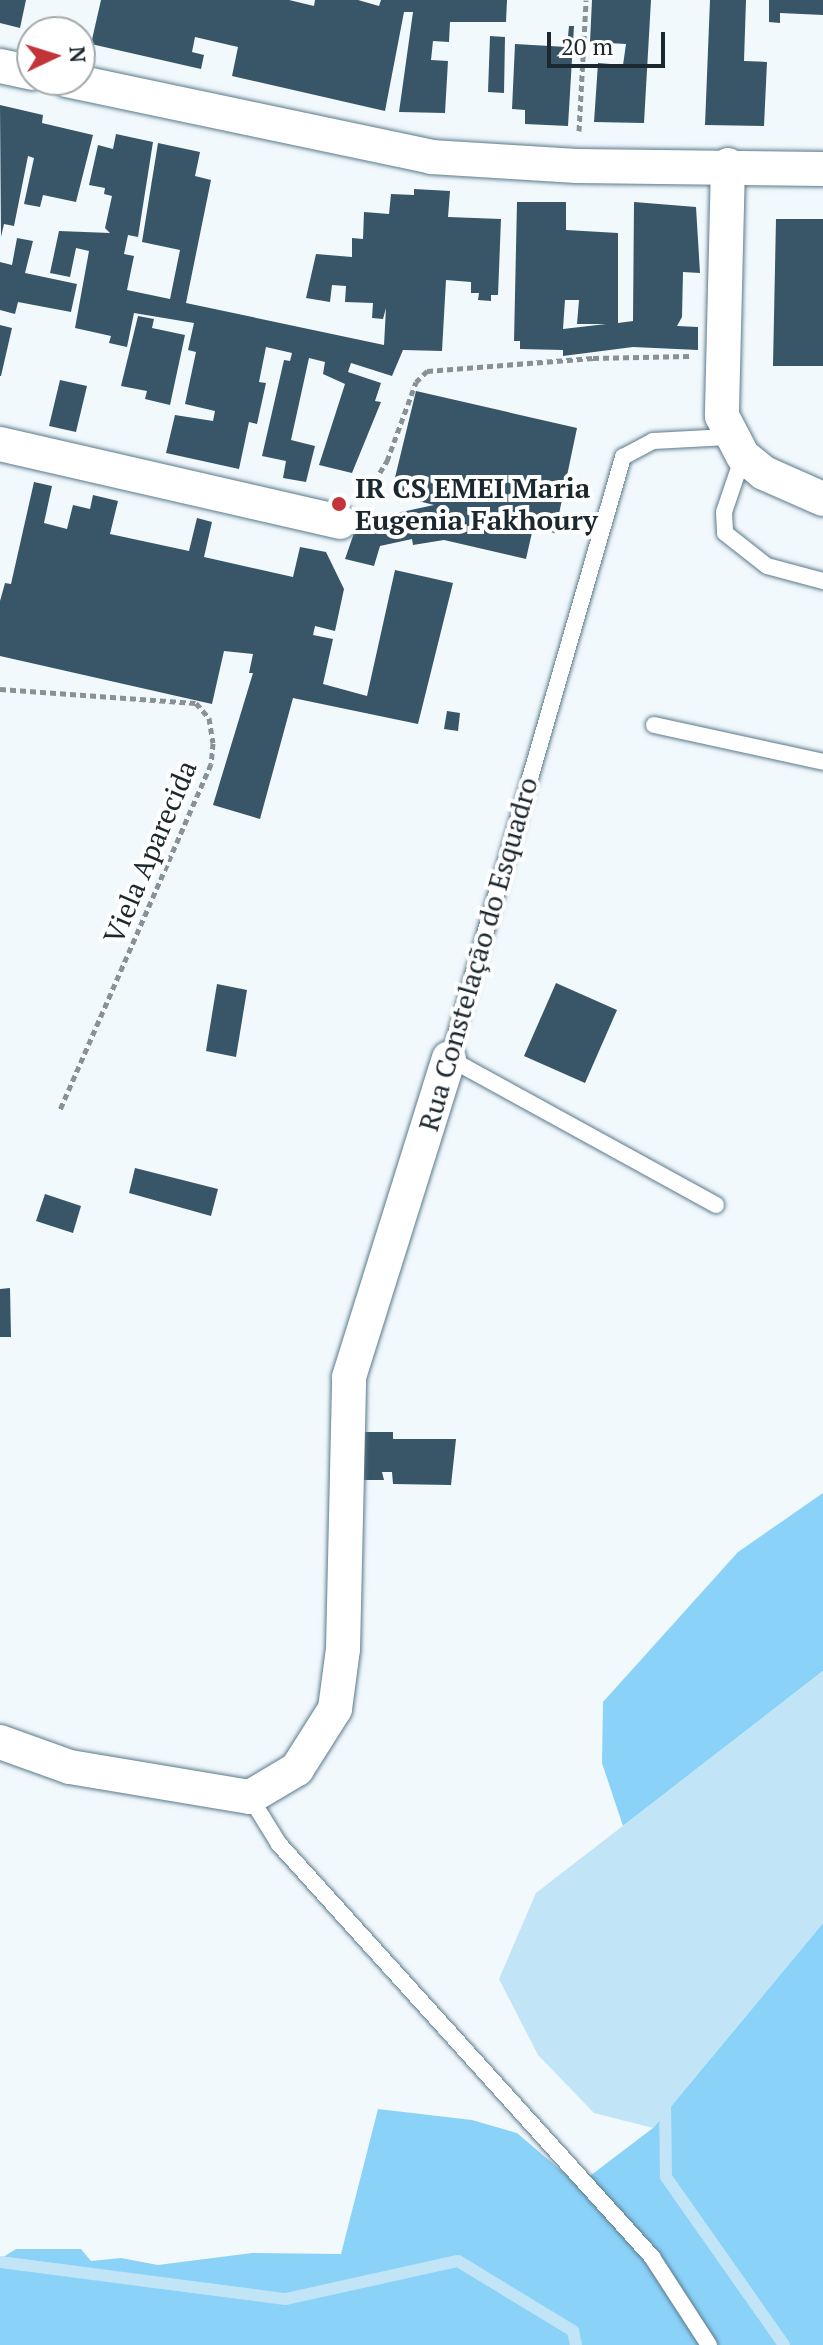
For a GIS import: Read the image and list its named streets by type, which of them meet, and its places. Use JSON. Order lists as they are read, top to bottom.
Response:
{
  "streets": {
    "street": ["Rua Constelação do Esquadro"],
    "path": ["Viela Aparecida"]
  },
  "places": ["IR CS EMEI Maria Eugenia Fakhoury"],
  "scale_bar": "20 m",
  "north": "right"
}
